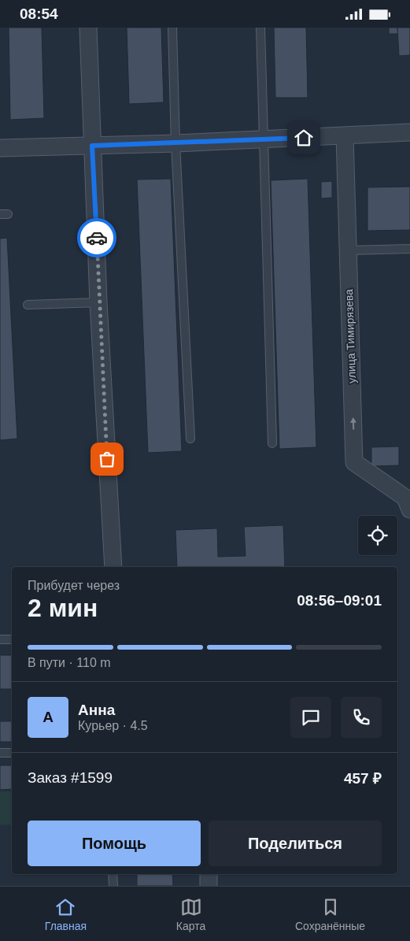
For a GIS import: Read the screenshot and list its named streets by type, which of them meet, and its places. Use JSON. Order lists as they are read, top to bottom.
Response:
{
  "streets": {
    "street": ["улица Тимирязева"]
  },
  "one_way": ["улица Тимирязева"],
  "page": {
    "status": "08:54",
    "heading": ["2 мин", "Прибудет через", "08:56–09:01"],
    "panel": [
      "Анна",
      "Курьер · 4.5",
      "Заказ #1599",
      "457 ₽"
    ],
    "bar": "В пути · 110 m",
    "round": "А",
    "buttons": ["Помощь", "Поделиться"],
    "tabs": ["Главная", "Карта", "Сохранённые"]
  }
}
